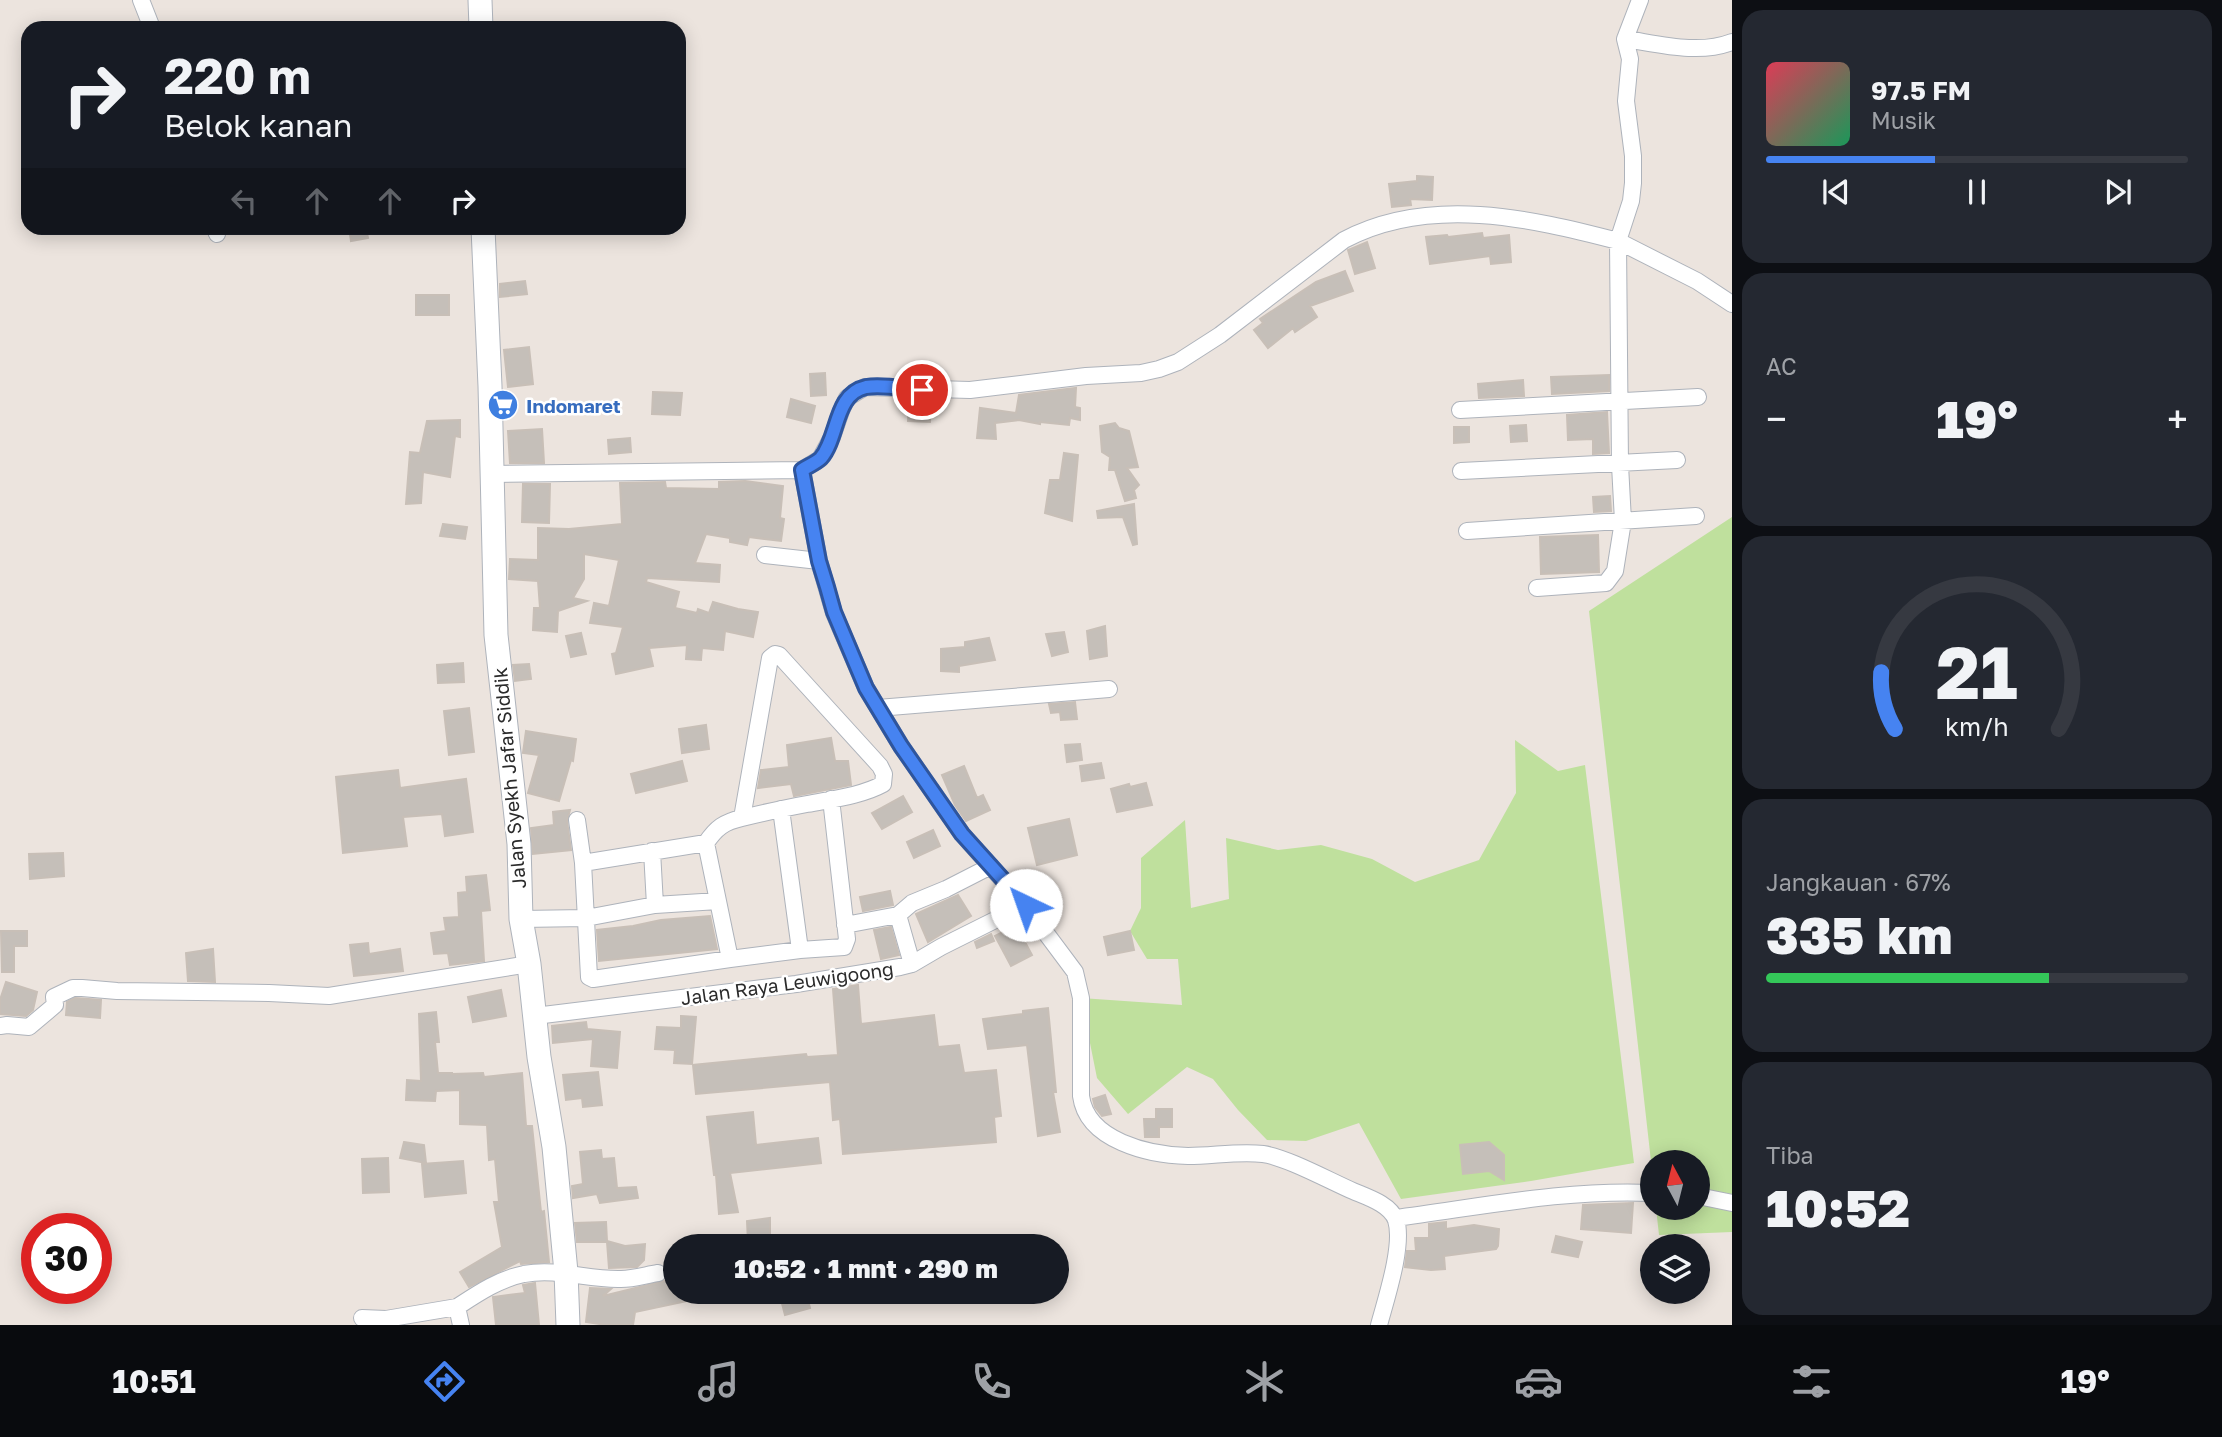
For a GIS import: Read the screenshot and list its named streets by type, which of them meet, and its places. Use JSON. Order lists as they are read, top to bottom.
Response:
{
  "streets": {
    "main road": ["Jalan Syekh Jafar Siddik"],
    "street": ["Jalan Raya Leuwigoong"]
  },
  "crossings": [
    ["Jalan Syekh Jafar Siddik", "Jalan Raya Leuwigoong"]
  ],
  "places": {
    "supermarket": ["Indomaret"]
  },
  "north": "top",
  "page": {
    "turn": ["220 m", "Belok kanan"],
    "song": ["97.5 FM", "Musik"],
    "tile": [
      "AC",
      ["Jangkauan · 67%", "335 km"],
      ["Tiba", "10:52"]
    ],
    "heat": ["−", "19°", "+"],
    "limit": "30",
    "trip": "10:52 · 1 mnt · 290 m",
    "tabs": ["10:51", "19°"],
    "gauge": ["21", "km/h"]
  }
}
